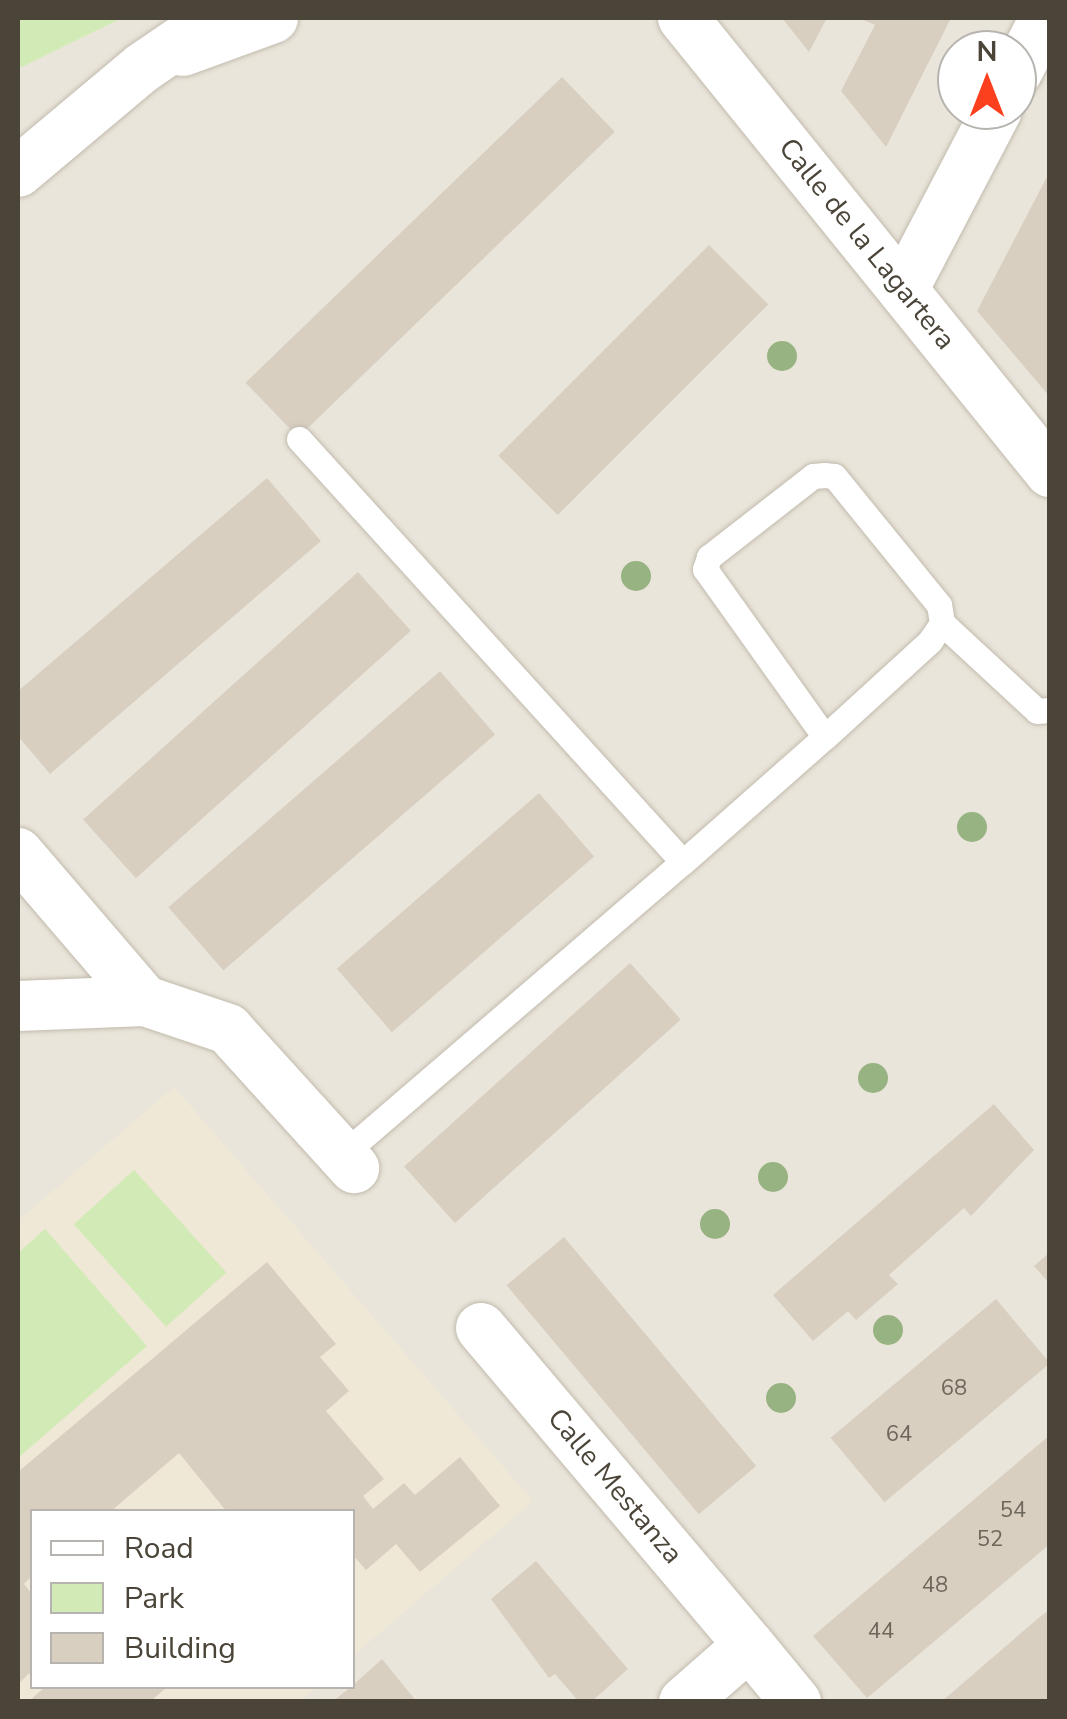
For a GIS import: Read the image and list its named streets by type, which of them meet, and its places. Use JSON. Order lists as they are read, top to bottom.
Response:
{
  "streets": {
    "street": ["Calle de la Lagartera", "Calle Mestanza"]
  },
  "house_numbers": [
    "68",
    "64",
    "54",
    "52",
    "48",
    "44"
  ],
  "legend": ["Road", "Park", "Building"],
  "north": "top"
}
